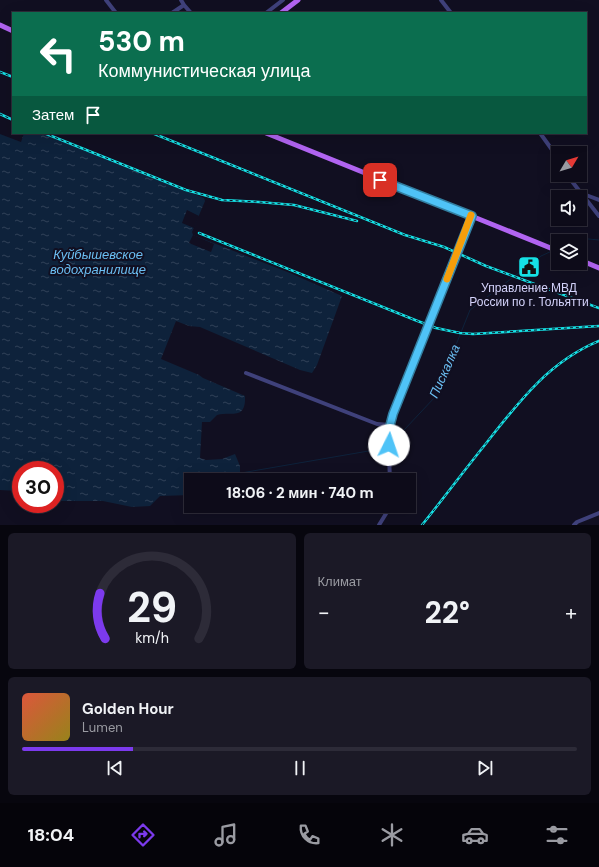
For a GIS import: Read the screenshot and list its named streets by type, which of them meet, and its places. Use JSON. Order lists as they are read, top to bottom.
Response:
{
  "water": ["Куйбышевское водохранилище", "Пискалка"],
  "places": {
    "public building": ["Управление МВД России по г. Тольятти"]
  },
  "north": "top right",
  "page": {
    "turn": ["530 m", "Коммунистическая улица"],
    "then": "Затем",
    "limit": "30",
    "trip": "18:06 · 2 мин · 740 m",
    "tile": "Климат",
    "heat": ["−", "22°", "+"],
    "song": ["Golden Hour", "Lumen"],
    "tabs": "18:04",
    "gauge": ["29", "km/h"]
  }
}
